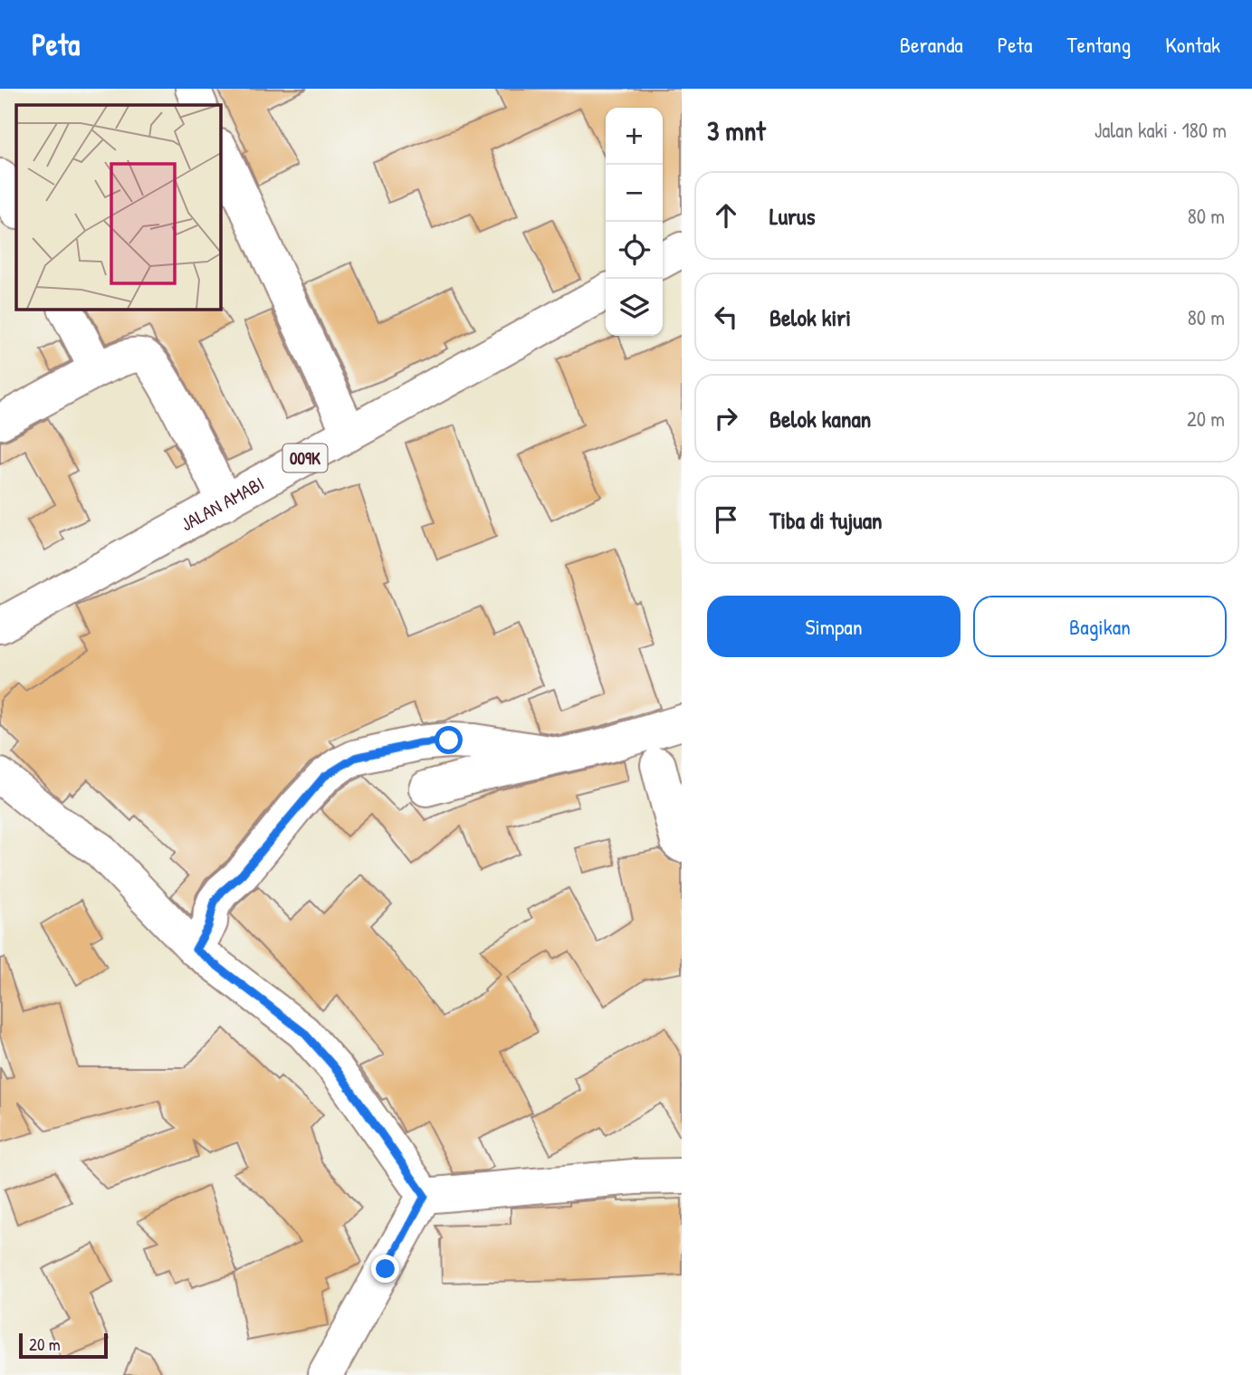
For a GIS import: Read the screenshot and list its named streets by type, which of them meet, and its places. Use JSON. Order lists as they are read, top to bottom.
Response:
{
  "streets": {
    "street": ["009K", "JALAN AMABI"]
  },
  "scale_bar": "20 m",
  "page": {
    "header": "Peta",
    "nav": [
      "Beranda",
      "Peta",
      "Tentang",
      "Kontak"
    ],
    "heading": ["3 mnt", "Jalan kaki · 180 m"],
    "map_buttons": ["+", "−"],
    "list": [
      ["Lurus", "80 m"],
      ["Belok kiri", "80 m"],
      ["Belok kanan", "20 m"],
      "Tiba di tujuan"
    ],
    "buttons": ["Simpan", "Bagikan"],
    "scale": "20 m"
  }
}
